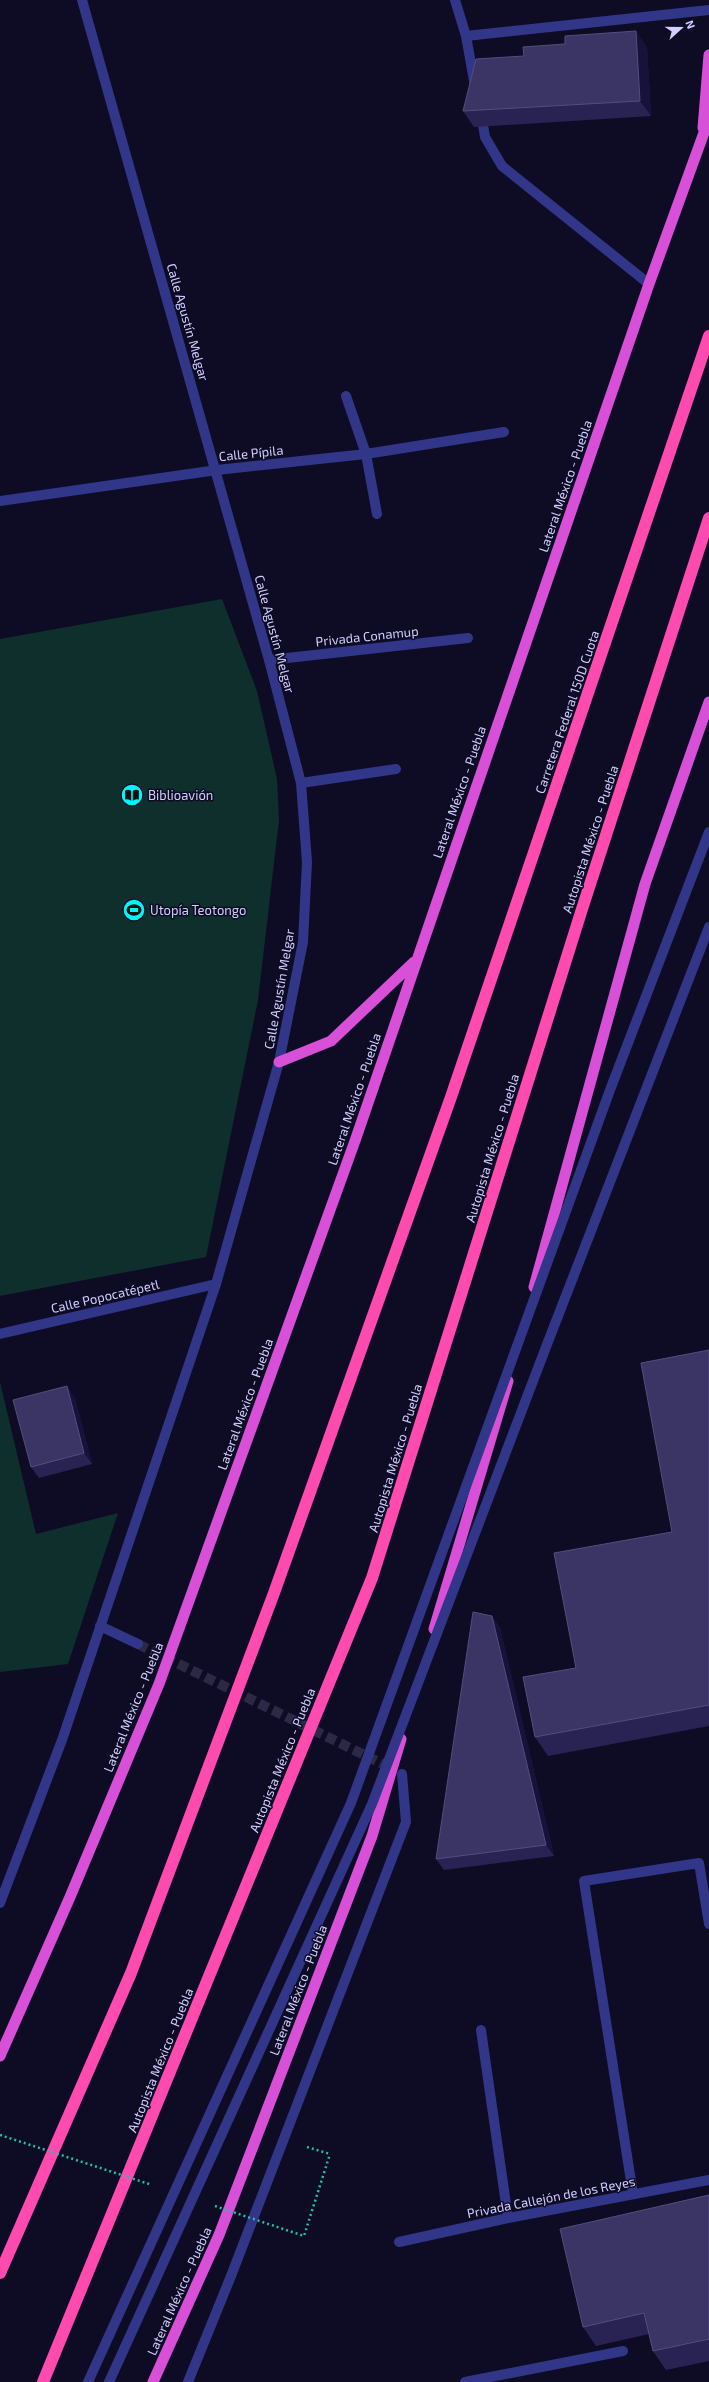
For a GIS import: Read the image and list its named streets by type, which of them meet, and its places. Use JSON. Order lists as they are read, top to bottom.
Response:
{
  "streets": {
    "highway": ["Lateral México - Puebla", "Carretera Federal 150D Cuota", "Autopista México - Puebla"],
    "street": [
      "Calle Agustín Melgar",
      "Calle Pípila",
      "Privada Conamup",
      "Calle Popocatépetl",
      "Privada Callejón de los Reyes"
    ]
  },
  "crossings": [
    ["Calle Agustín Melgar", "Calle Pípila"],
    ["Calle Agustín Melgar", "Privada Conamup"],
    ["Calle Agustín Melgar", "Calle Popocatépetl"]
  ],
  "places": {
    "library": ["Biblioavión"],
    "sports": ["Utopía Teotongo"]
  },
  "north": "right"
}
